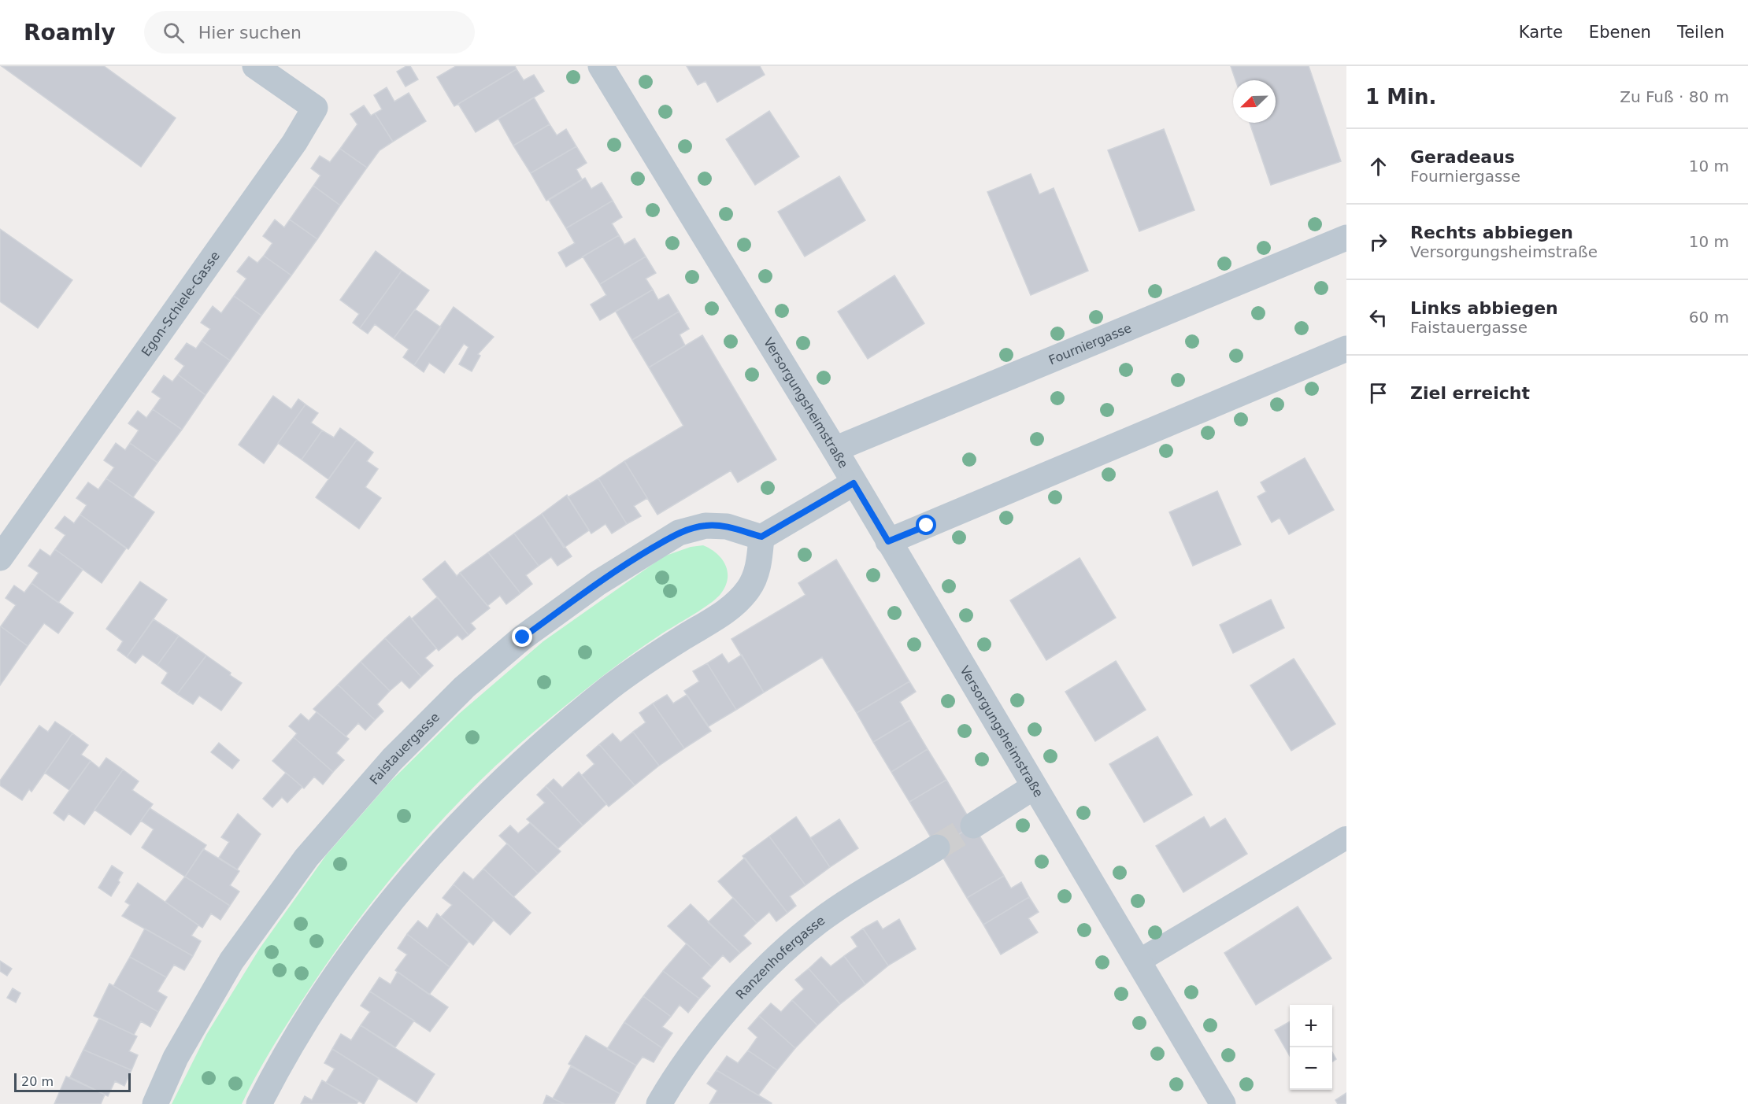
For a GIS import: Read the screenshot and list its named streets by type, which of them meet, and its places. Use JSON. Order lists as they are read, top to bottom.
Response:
{
  "streets": {
    "street": [
      "Egon-Schiele-Gasse",
      "Fourniergasse",
      "Versorgungsheimstraße",
      "Faistauergasse",
      "Ranzenhofergasse"
    ]
  },
  "crossings": [
    ["Fourniergasse", "Versorgungsheimstraße"]
  ],
  "scale_bar": "20 m",
  "north": "bottom left",
  "page": {
    "header": "Roamly",
    "search": "Hier suchen",
    "nav": ["Karte", "Ebenen", "Teilen"],
    "heading": ["1 Min.", "Zu Fuß · 80 m"],
    "list": [
      ["Geradeaus", "Fourniergasse", "10 m"],
      ["Rechts abbiegen", "Versorgungsheimstraße", "10 m"],
      ["Links abbiegen", "Faistauergasse", "60 m"],
      "Ziel erreicht"
    ],
    "map_buttons": ["+", "−"],
    "scale": "20 m"
  }
}
